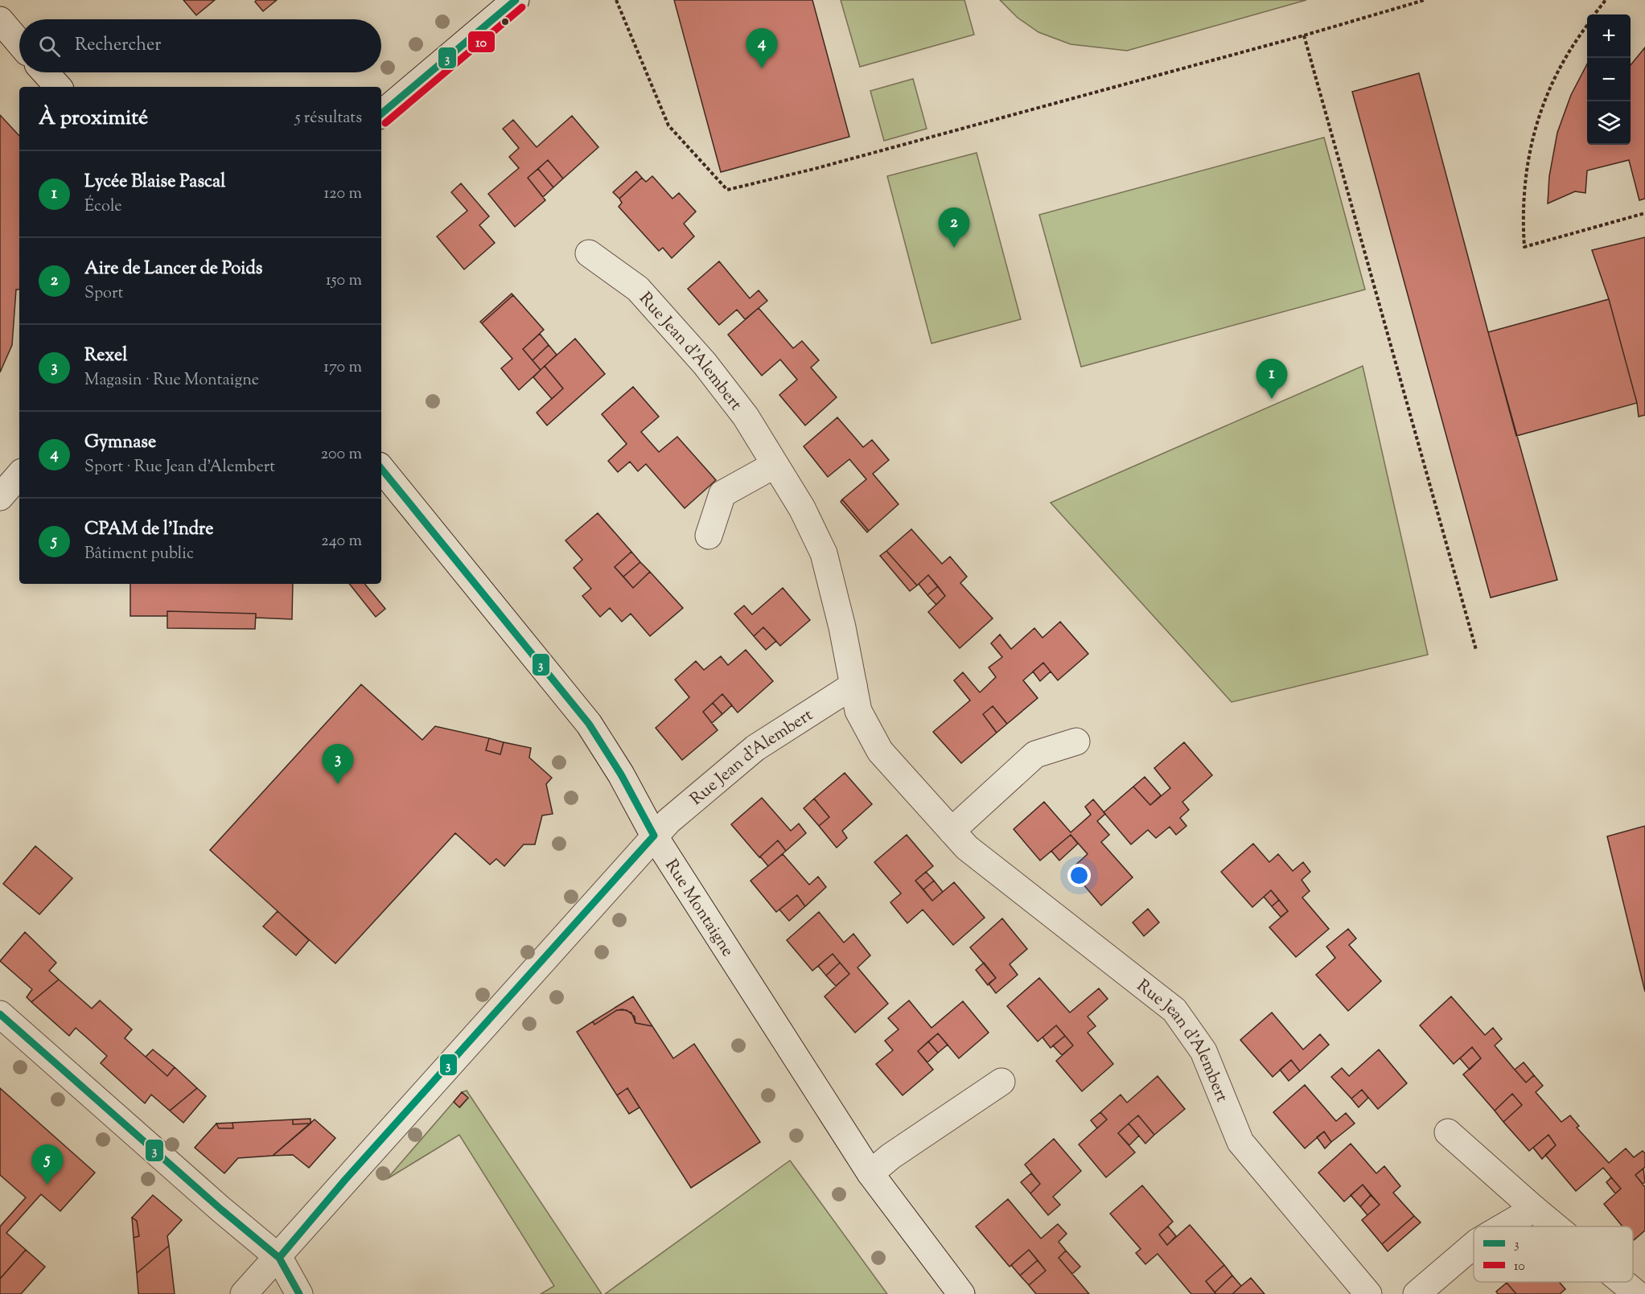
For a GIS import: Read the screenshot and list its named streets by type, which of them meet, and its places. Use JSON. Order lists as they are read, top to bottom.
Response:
{
  "streets": {
    "street": ["Rue Jean d'Alembert", "Rue Montaigne"]
  },
  "crossings": [
    ["Rue Jean d'Alembert", "Rue Montaigne"]
  ],
  "lines": ["transit line 3", "transit line 10"],
  "legend": ["3", "10"],
  "page": {
    "map_buttons": ["+", "−"],
    "search": "Rechercher",
    "pins": [
      "4",
      "2",
      "1",
      "3",
      "5"
    ],
    "heading": ["À proximité", "5 résultats"],
    "list": [
      {
        "mark": "1",
        "name": "Lycée Blaise Pascal",
        "note": "École",
        "value": "120 m"
      },
      {
        "mark": "2",
        "name": "Aire de Lancer de Poids",
        "note": "Sport",
        "value": "150 m"
      },
      {
        "mark": "3",
        "name": "Rexel",
        "note": "Magasin · Rue Montaigne",
        "value": "170 m"
      },
      {
        "mark": "4",
        "name": "Gymnase",
        "note": "Sport · Rue Jean d'Alembert",
        "value": "200 m"
      },
      {
        "mark": "5",
        "name": "CPAM de l'Indre",
        "note": "Bâtiment public",
        "value": "240 m"
      }
    ]
  }
}
